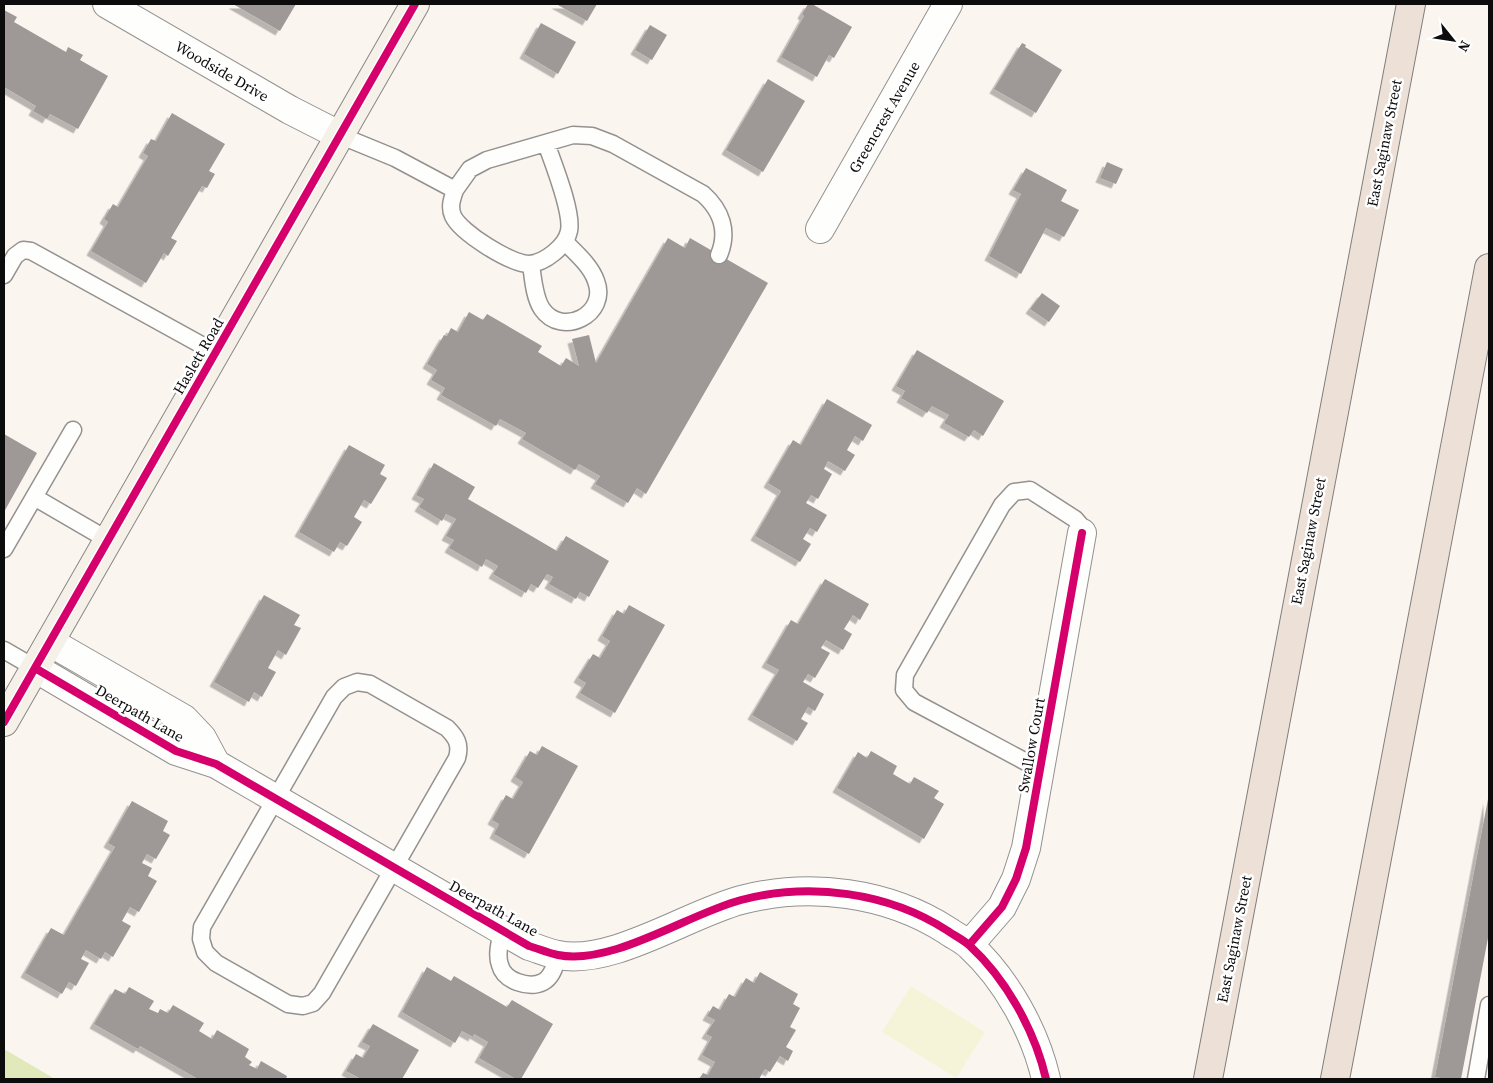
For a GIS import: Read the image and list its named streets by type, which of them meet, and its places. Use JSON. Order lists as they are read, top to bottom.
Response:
{
  "streets": {
    "main road": ["East Saginaw Street", "Haslett Road"],
    "street": [
      "Woodside Drive",
      "Greencrest Avenue",
      "Deerpath Lane",
      "Swallow Court"
    ]
  },
  "crossings": [
    ["Woodside Drive", "Haslett Road"],
    ["Haslett Road", "Deerpath Lane"],
    ["Deerpath Lane", "Swallow Court"]
  ],
  "north": "bottom right"
}
